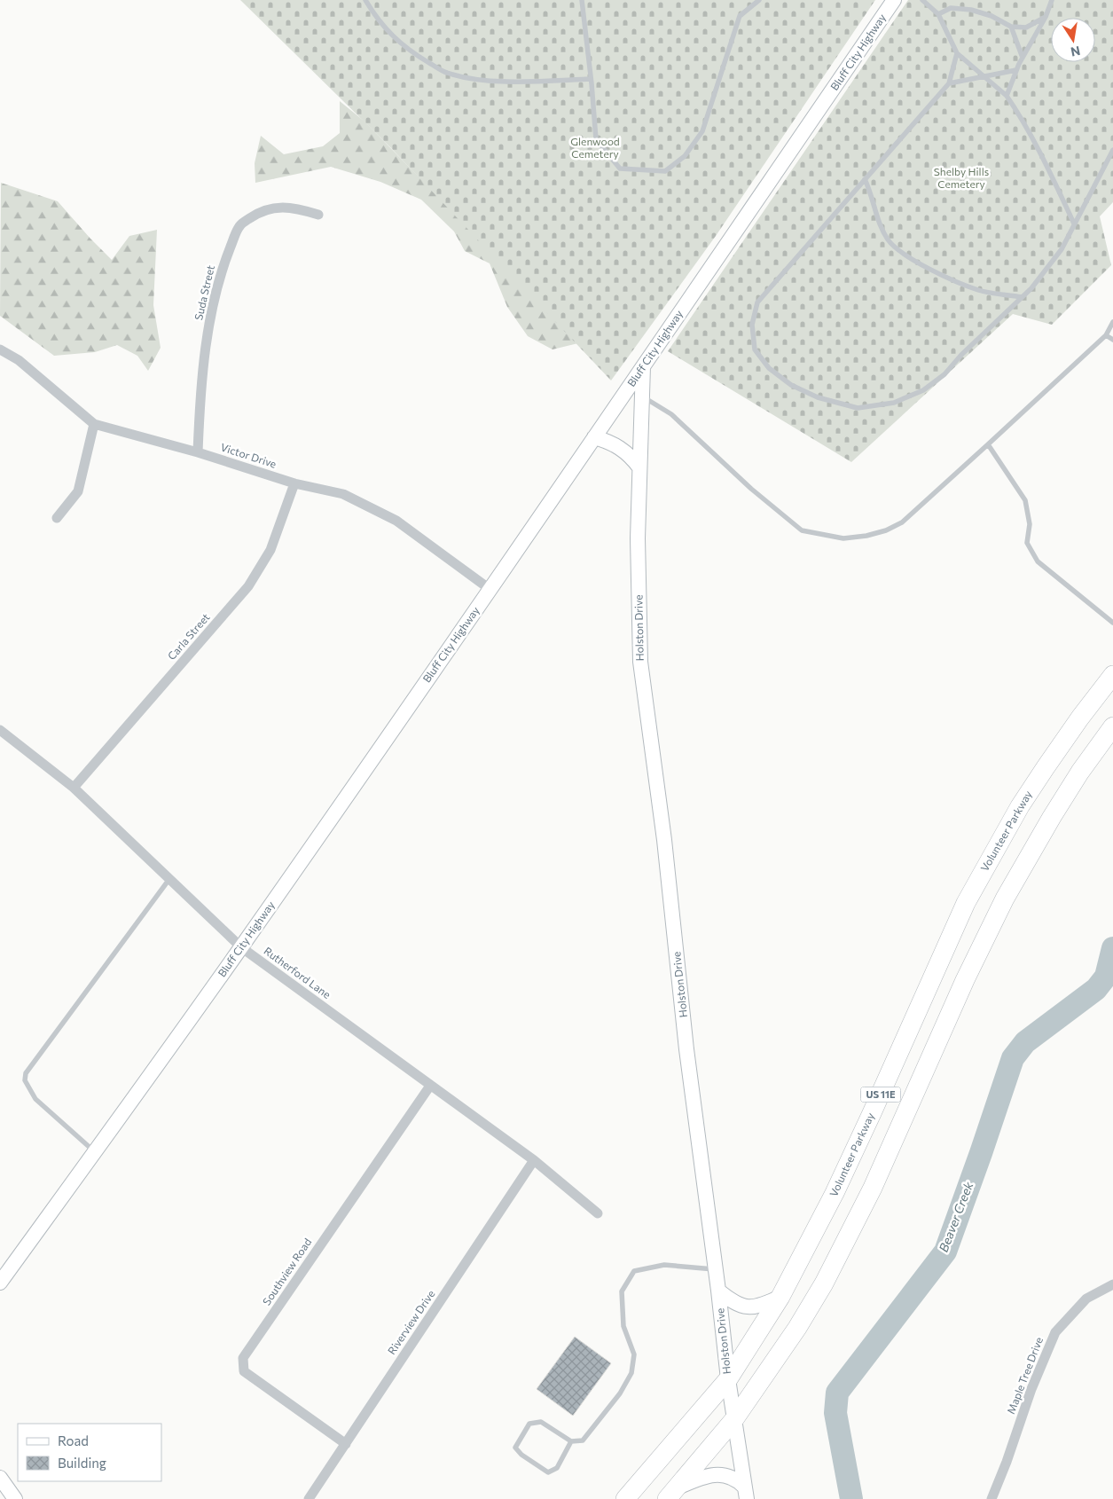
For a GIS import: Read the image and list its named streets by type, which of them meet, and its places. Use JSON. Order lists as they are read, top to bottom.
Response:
{
  "streets": {
    "highway": ["Volunteer Parkway", "US 11E"],
    "main road": ["Bluff City Highway", "Holston Drive"],
    "street": [
      "Suda Street",
      "Victor Drive",
      "Carla Street",
      "Rutherford Lane",
      "Southview Road",
      "Riverview Drive",
      "Maple Tree Drive"
    ]
  },
  "crossings": [
    ["Bluff City Highway", "Victor Drive"],
    ["Bluff City Highway", "Holston Drive"],
    ["Bluff City Highway", "Rutherford Lane"],
    ["Suda Street", "Victor Drive"],
    ["Victor Drive", "Carla Street"],
    ["Holston Drive", "Volunteer Parkway"],
    ["Holston Drive", "US 11E"],
    ["Carla Street", "Rutherford Lane"],
    ["Rutherford Lane", "Southview Road"],
    ["Rutherford Lane", "Riverview Drive"],
    ["Southview Road", "Riverview Drive"]
  ],
  "water": ["Beaver Creek"],
  "parks": ["Glenwood Cemetery", "Shelby Hills Cemetery"],
  "legend": ["Road", "Building"],
  "north": "bottom"
}
